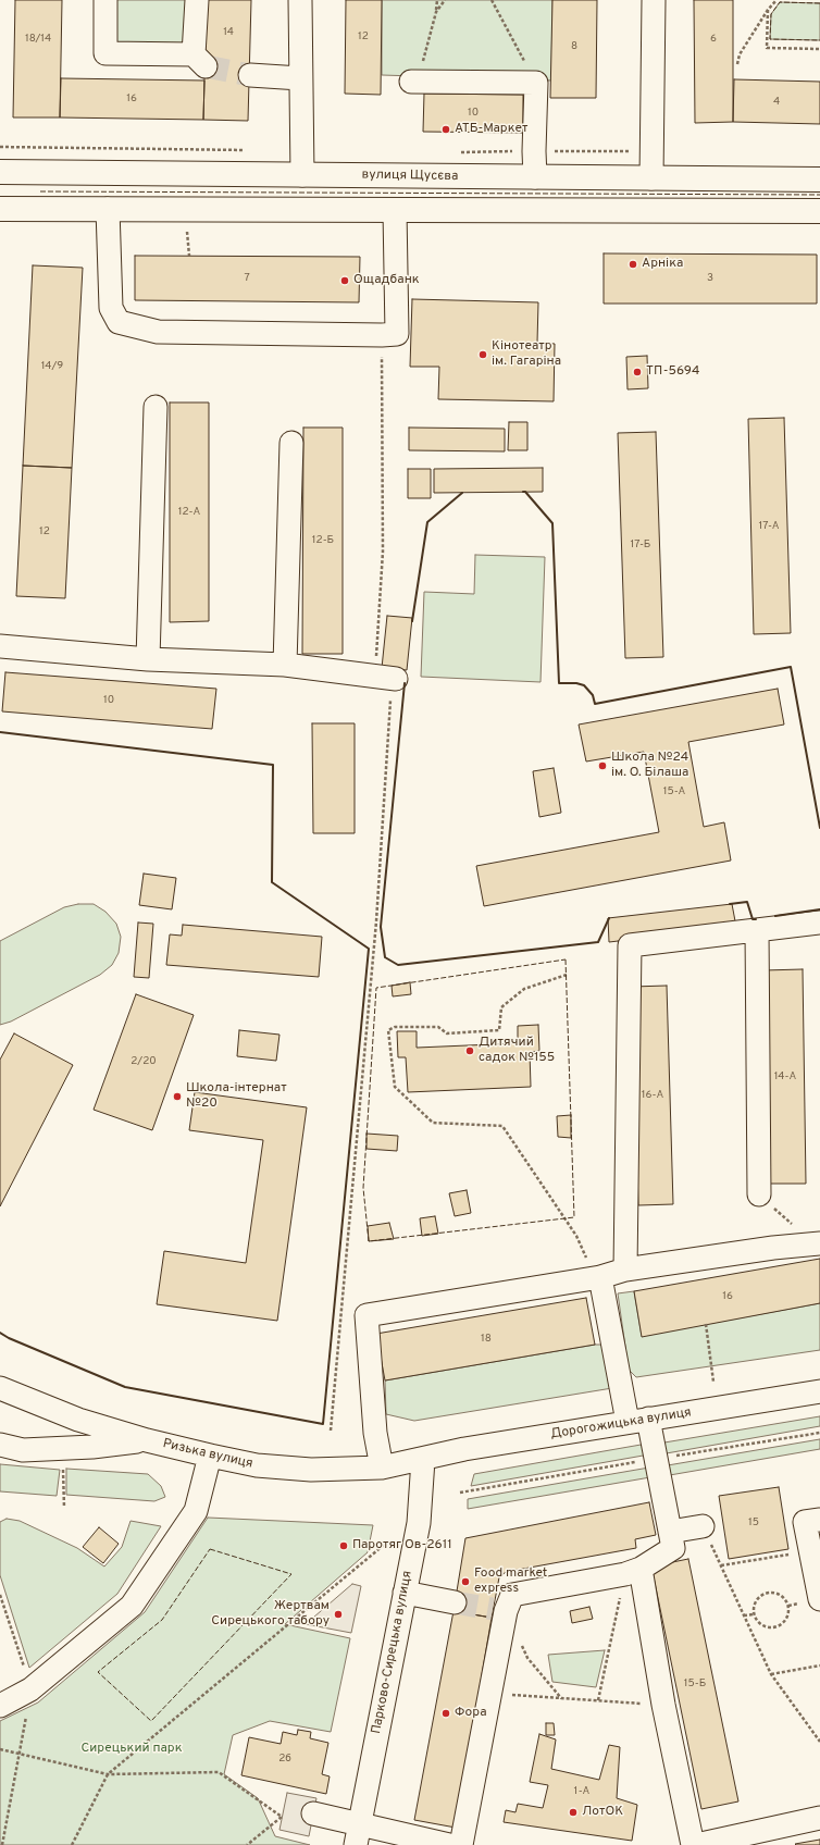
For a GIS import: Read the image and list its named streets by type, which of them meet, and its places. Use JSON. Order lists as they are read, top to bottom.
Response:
{
  "streets": {
    "main road": ["вулиця Щусєва"],
    "street": ["Дорогожицька вулиця", "Ризька вулиця", "Парково-Сирецька вулиця"]
  },
  "crossings": [
    ["Дорогожицька вулиця", "Ризька вулиця"],
    ["Дорогожицька вулиця", "Парково-Сирецька вулиця"],
    ["Ризька вулиця", "Парково-Сирецька вулиця"]
  ],
  "parks": ["Сирецький парк"],
  "places": [
    "АТБ-Маркет",
    "Арніка",
    "Ощадбанк",
    "Кінотеатр ім. Гагаріна",
    "ТП-5694",
    "Школа №24 ім. О. Білаша",
    "Дитячий садок №155",
    "Школа-інтернат №20",
    "Паротяг Ов-2611",
    "Food market express",
    "Жертвам Сирецького табору",
    "Фора",
    "ЛотОК"
  ],
  "house_numbers": [
    "14",
    "12",
    "18/14",
    "6",
    "8",
    "16",
    "4",
    "10",
    "7",
    "3",
    "14/9",
    "12-А",
    "17-А",
    "12",
    "12-Б",
    "17-Б",
    "10",
    "15-А",
    "2/20",
    "14-А",
    "16-А",
    "16",
    "18",
    "15",
    "15-Б",
    "2б",
    "1-А"
  ]
}
